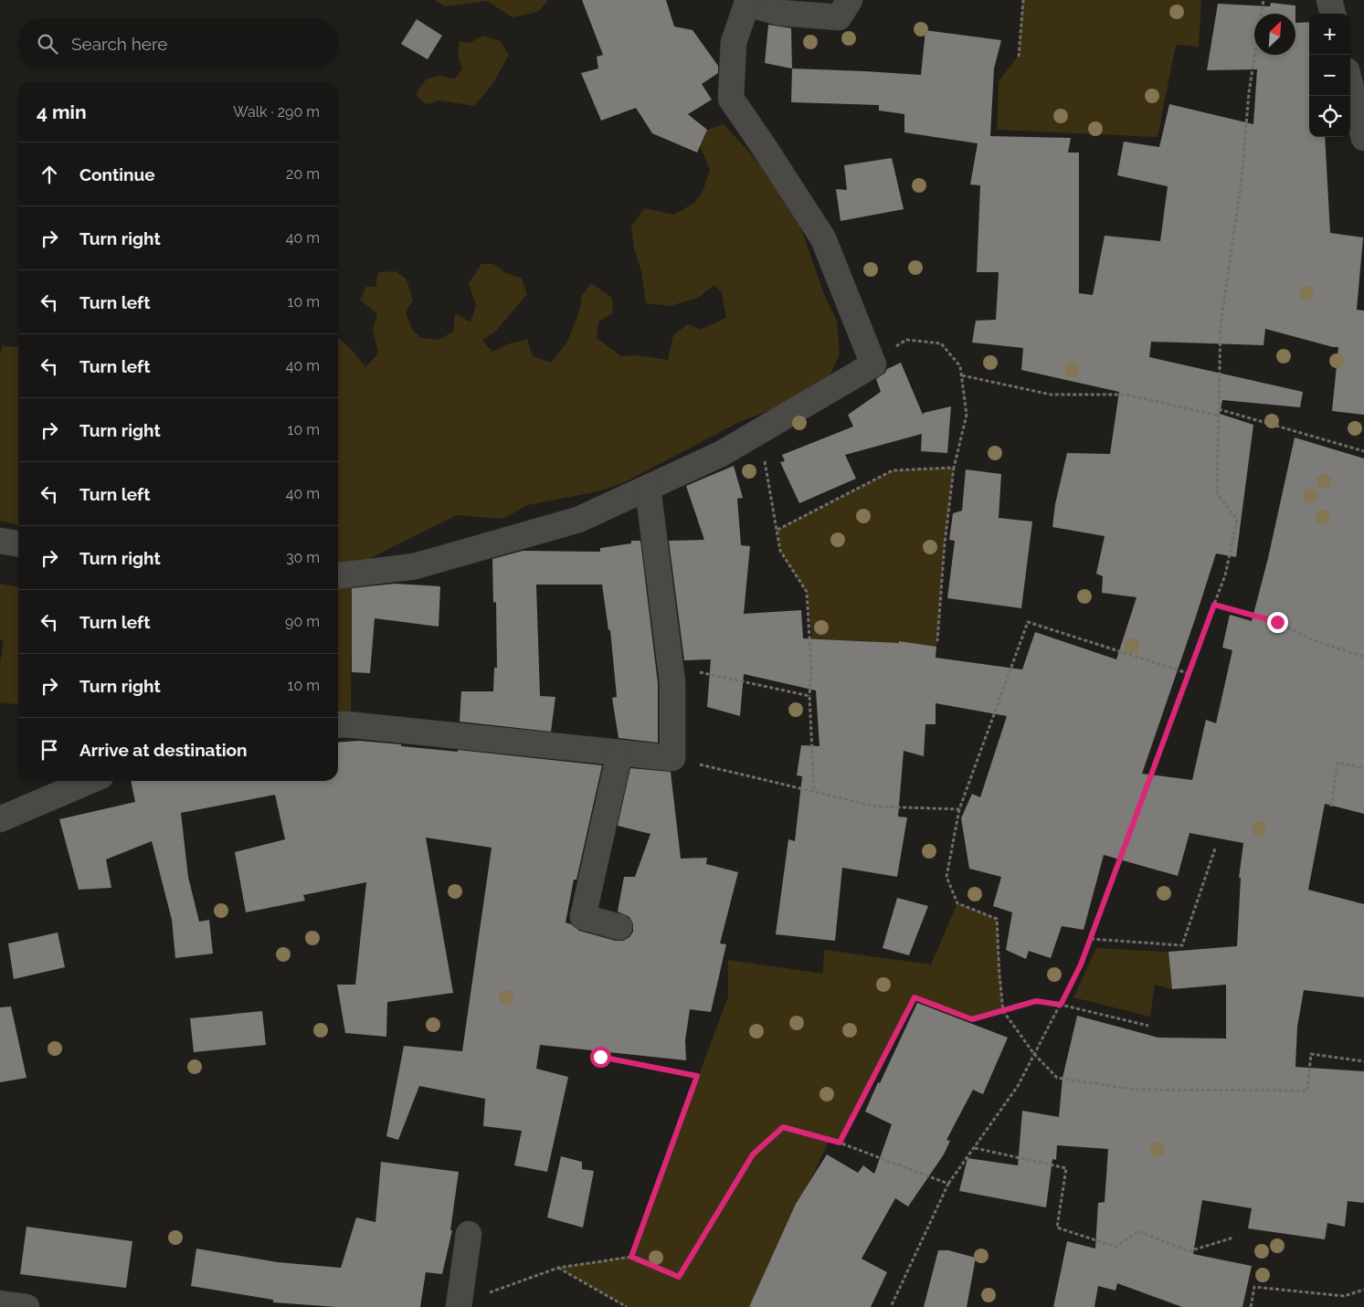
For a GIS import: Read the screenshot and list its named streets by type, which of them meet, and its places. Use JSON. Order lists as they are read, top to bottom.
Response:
{
  "north": "top right",
  "page": {
    "map_buttons": ["+", "−"],
    "search": "Search here",
    "heading": ["4 min", "Walk · 290 m"],
    "list": [
      ["Continue", "20 m"],
      ["Turn right", "40 m"],
      ["Turn left", "10 m"],
      ["Turn left", "40 m"],
      ["Turn right", "10 m"],
      ["Turn left", "40 m"],
      ["Turn right", "30 m"],
      ["Turn left", "90 m"],
      ["Turn right", "10 m"],
      "Arrive at destination"
    ]
  }
}
